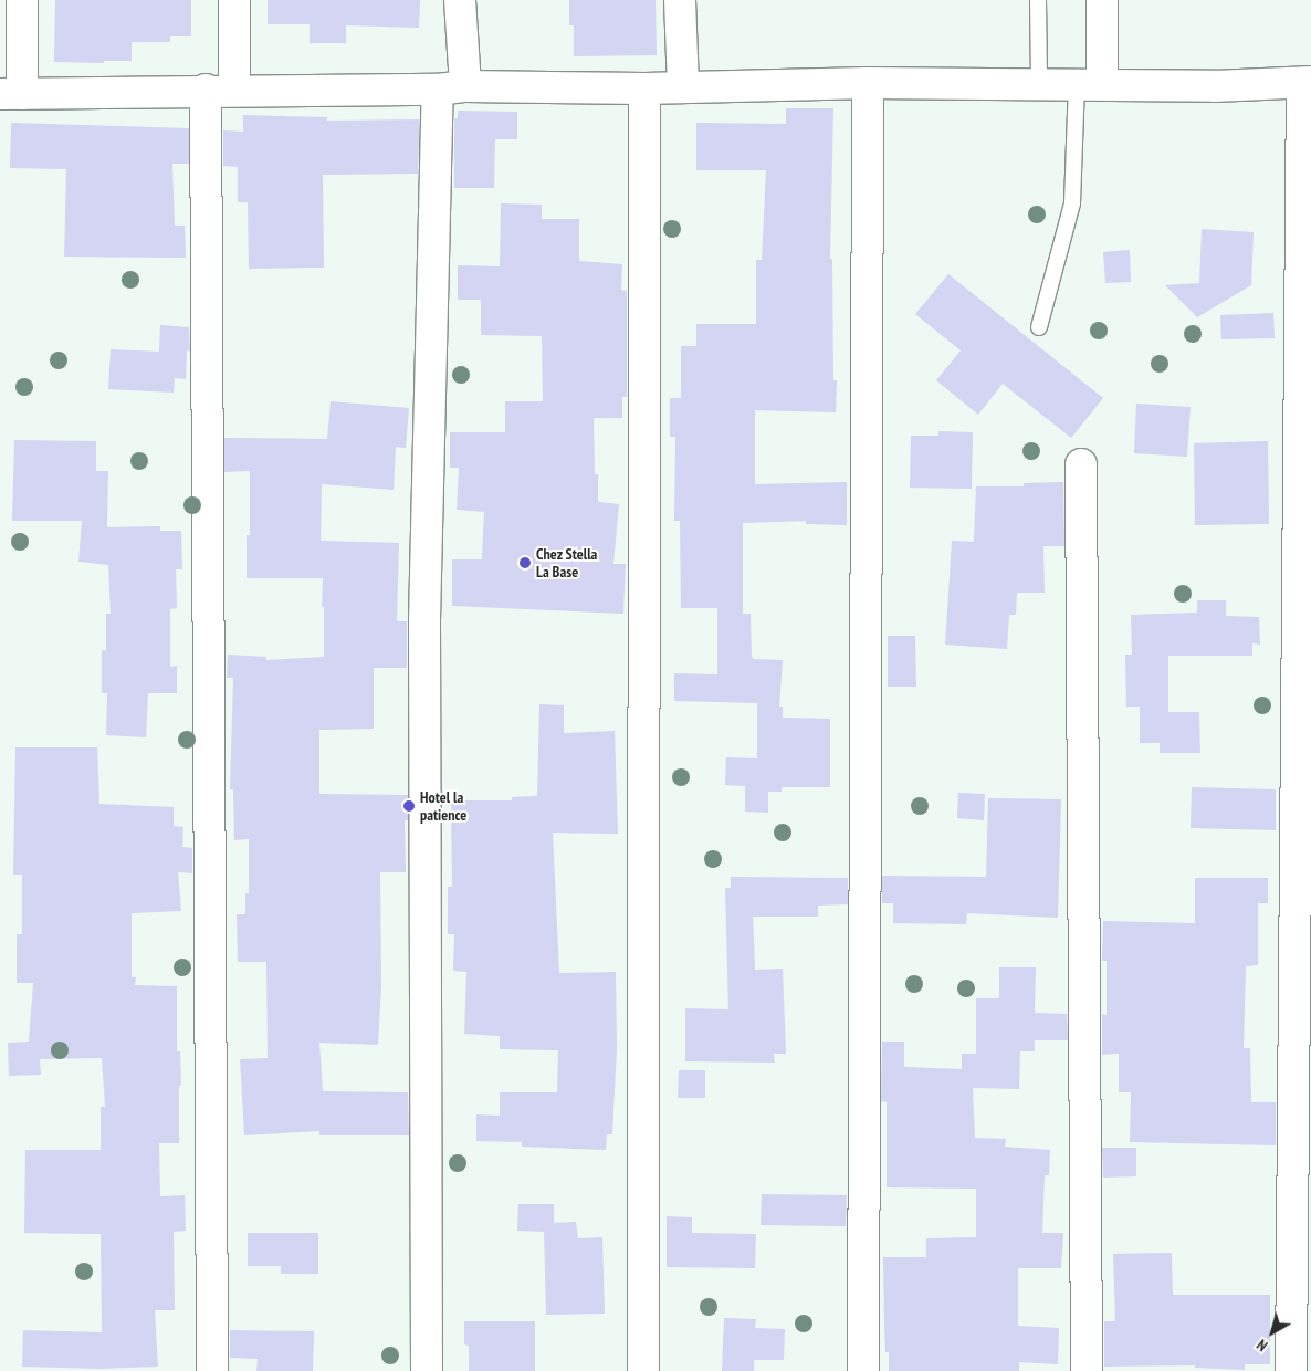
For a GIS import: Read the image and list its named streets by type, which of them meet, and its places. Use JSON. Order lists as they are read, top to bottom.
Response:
{
  "places": ["Chez Stella La Base", "Hotel la patience"],
  "north": "bottom left"
}
